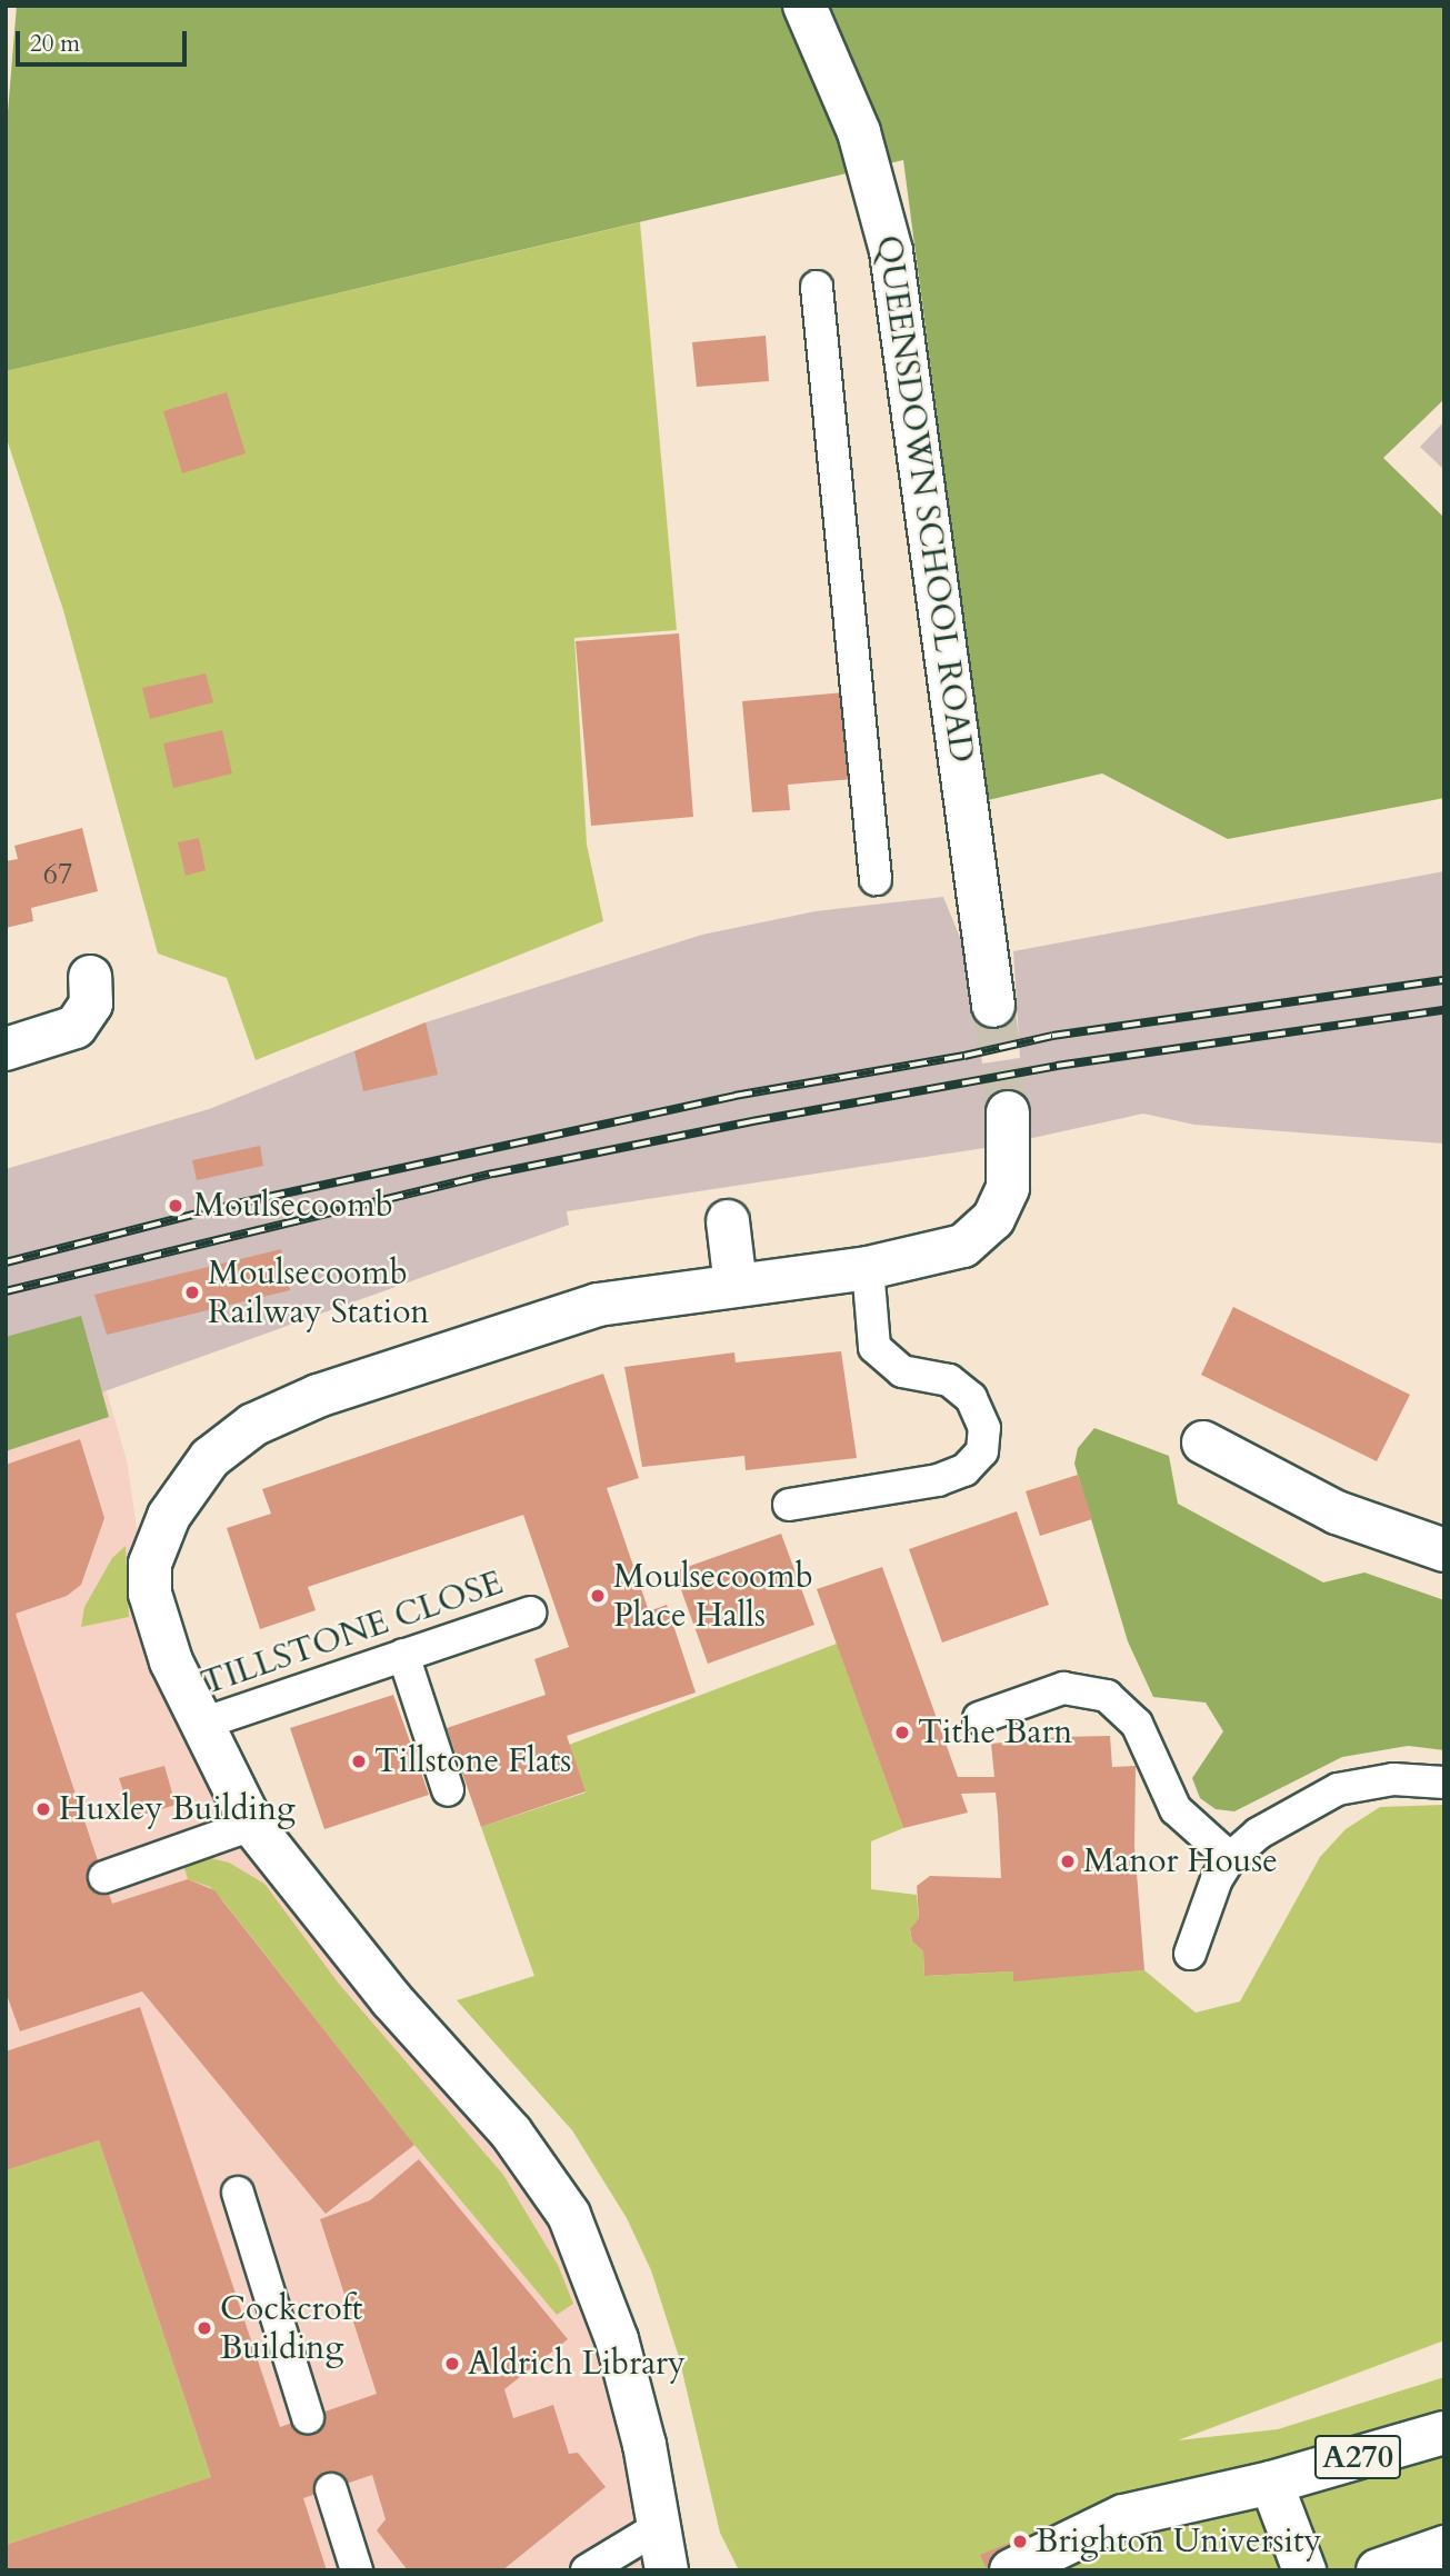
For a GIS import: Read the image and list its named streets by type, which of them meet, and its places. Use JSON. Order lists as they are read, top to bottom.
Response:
{
  "streets": {
    "street": ["QUEENSDOWN SCHOOL ROAD", "A270"],
    "lane": ["TILLSTONE CLOSE"]
  },
  "places": [
    "Moulsecoomb",
    "Moulsecoomb Railway Station",
    "Moulsecoomb Place Halls",
    "Tithe Barn",
    "Tillstone Flats",
    "Huxley Building",
    "Manor House",
    "Cockcroft Building",
    "Aldrich Library",
    "Brighton University"
  ],
  "house_numbers": ["67"],
  "scale_bar": "20 m"
}
